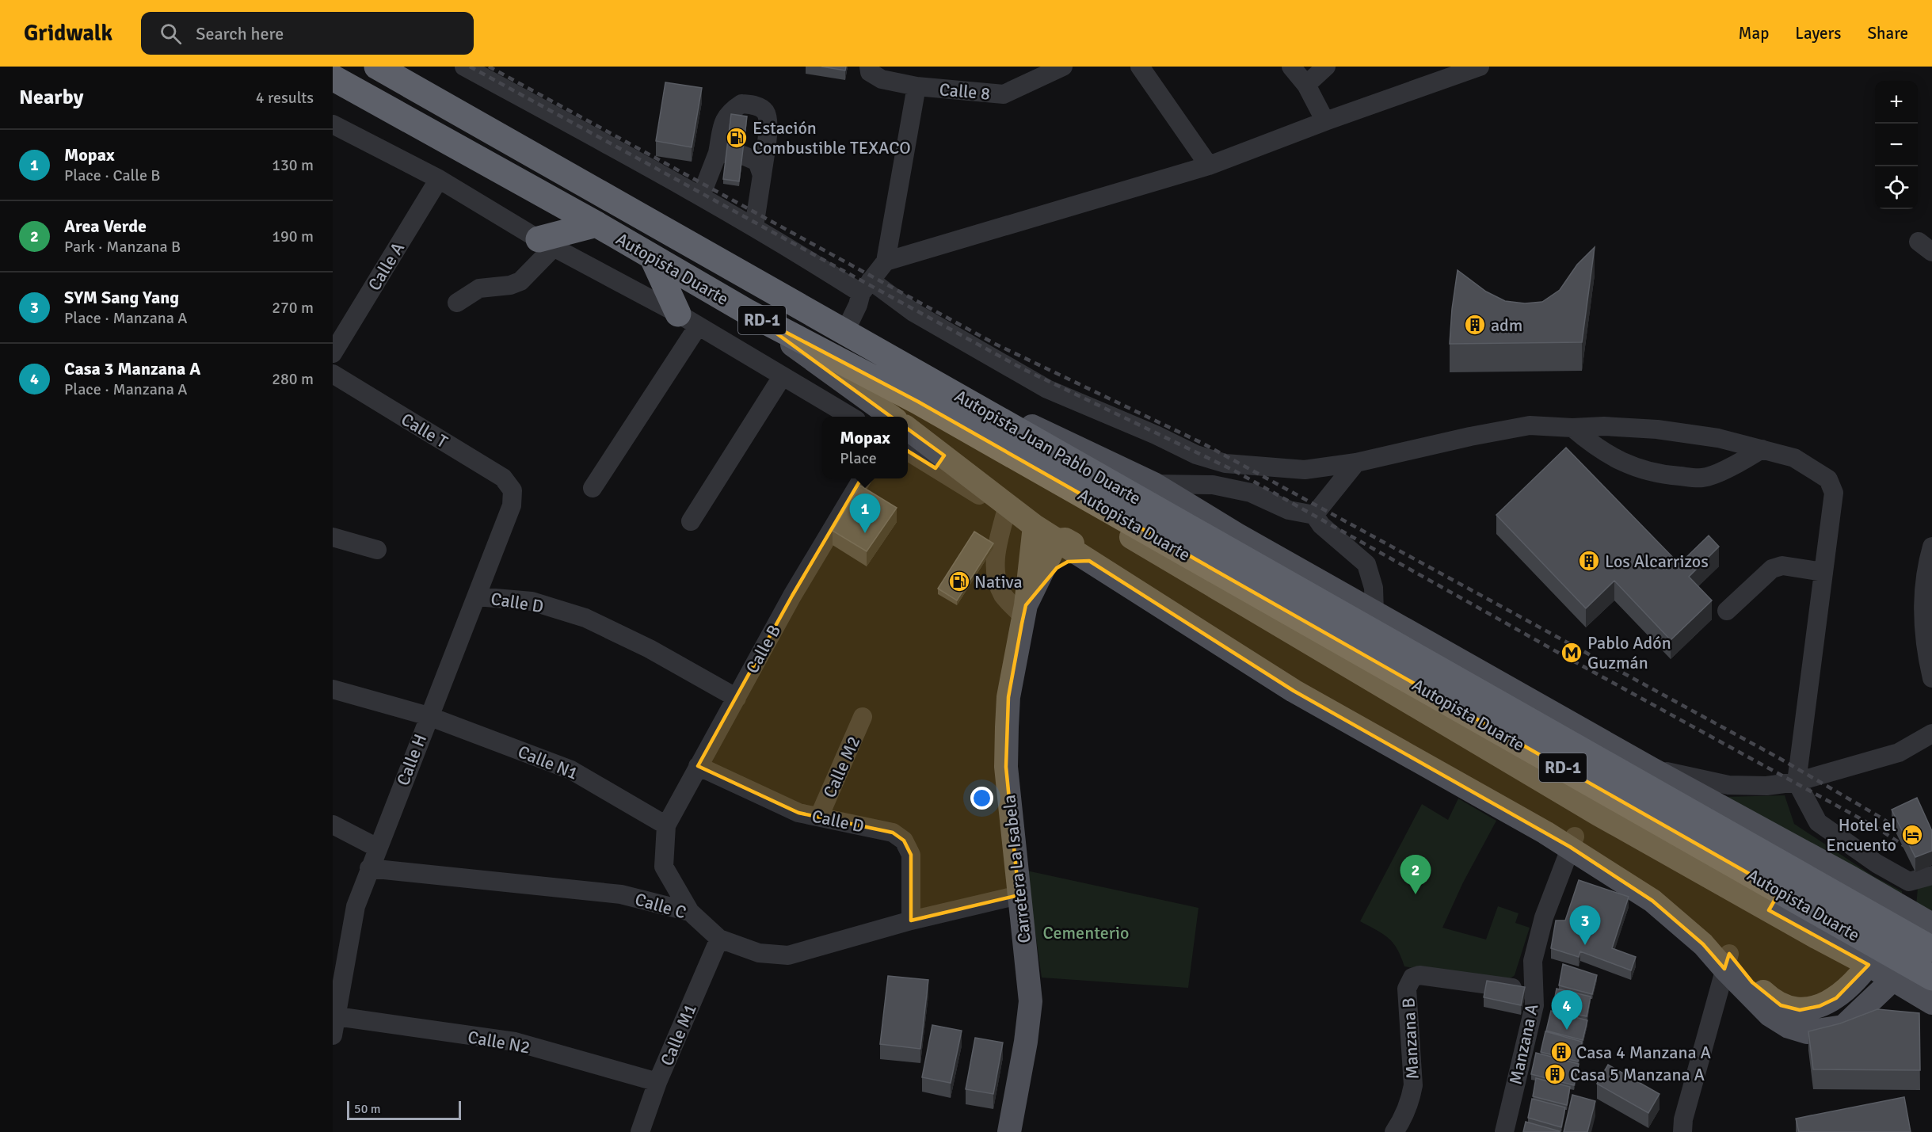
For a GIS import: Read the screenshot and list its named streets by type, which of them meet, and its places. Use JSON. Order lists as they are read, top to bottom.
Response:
{
  "streets": {
    "highway": ["Autopista Duarte", "RD-1", "Autopista Juan Pablo Duarte"],
    "main road": ["Carretera La Isabela"],
    "street": [
      "Calle 8",
      "Calle A",
      "Calle T",
      "Calle D",
      "Calle B",
      "Calle H",
      "Calle N1",
      "Calle M2",
      "Calle C",
      "Calle M1",
      "Manzana B",
      "Calle N2",
      "Manzana A"
    ]
  },
  "crossings": [
    ["Autopista Duarte", "Autopista Juan Pablo Duarte"],
    ["Calle T", "Calle H"],
    ["Calle D", "Calle B"],
    ["Calle D", "Calle H"],
    ["Calle D", "Calle M2"],
    ["Calle D", "Calle C"],
    ["Calle B", "Calle N1"],
    ["Calle H", "Calle N1"],
    ["Calle H", "Calle C"],
    ["Calle H", "Calle N2"],
    ["Carretera La Isabela", "Calle C"],
    ["Calle C", "Calle M1"],
    ["Calle M1", "Calle N2"],
    ["Manzana B", "Manzana A"]
  ],
  "parks": ["Cementerio"],
  "places": {
    "fuel station": ["Estación Combustible TEXACO", "Nativa"],
    "building": [
      "adm",
      "Los Alcarrizos",
      "Casa 4 Manzana A",
      "Casa 5 Manzana A"
    ],
    "metro station": ["Pablo Adón Guzmán"],
    "hotel": ["Hotel el Encuento"]
  },
  "scale_bar": "50 m",
  "page": {
    "header": "Gridwalk",
    "search": "Search here",
    "nav": ["Map", "Layers", "Share"],
    "heading": ["Nearby", "4 results"],
    "map_buttons": ["+", "−"],
    "list": [
      {
        "mark": "1",
        "name": "Mopax",
        "note": "Place · Calle B",
        "value": "130 m"
      },
      {
        "mark": "2",
        "name": "Area Verde",
        "note": "Park · Manzana B",
        "value": "190 m"
      },
      {
        "mark": "3",
        "name": "SYM Sang Yang",
        "note": "Place · Manzana A",
        "value": "270 m"
      },
      {
        "mark": "4",
        "name": "Casa 3 Manzana A",
        "note": "Place · Manzana A",
        "value": "280 m"
      }
    ],
    "popup": ["Mopax", "Place"],
    "pins": [
      "1",
      "2",
      "3",
      "4"
    ],
    "scale": "50 m"
  }
}
